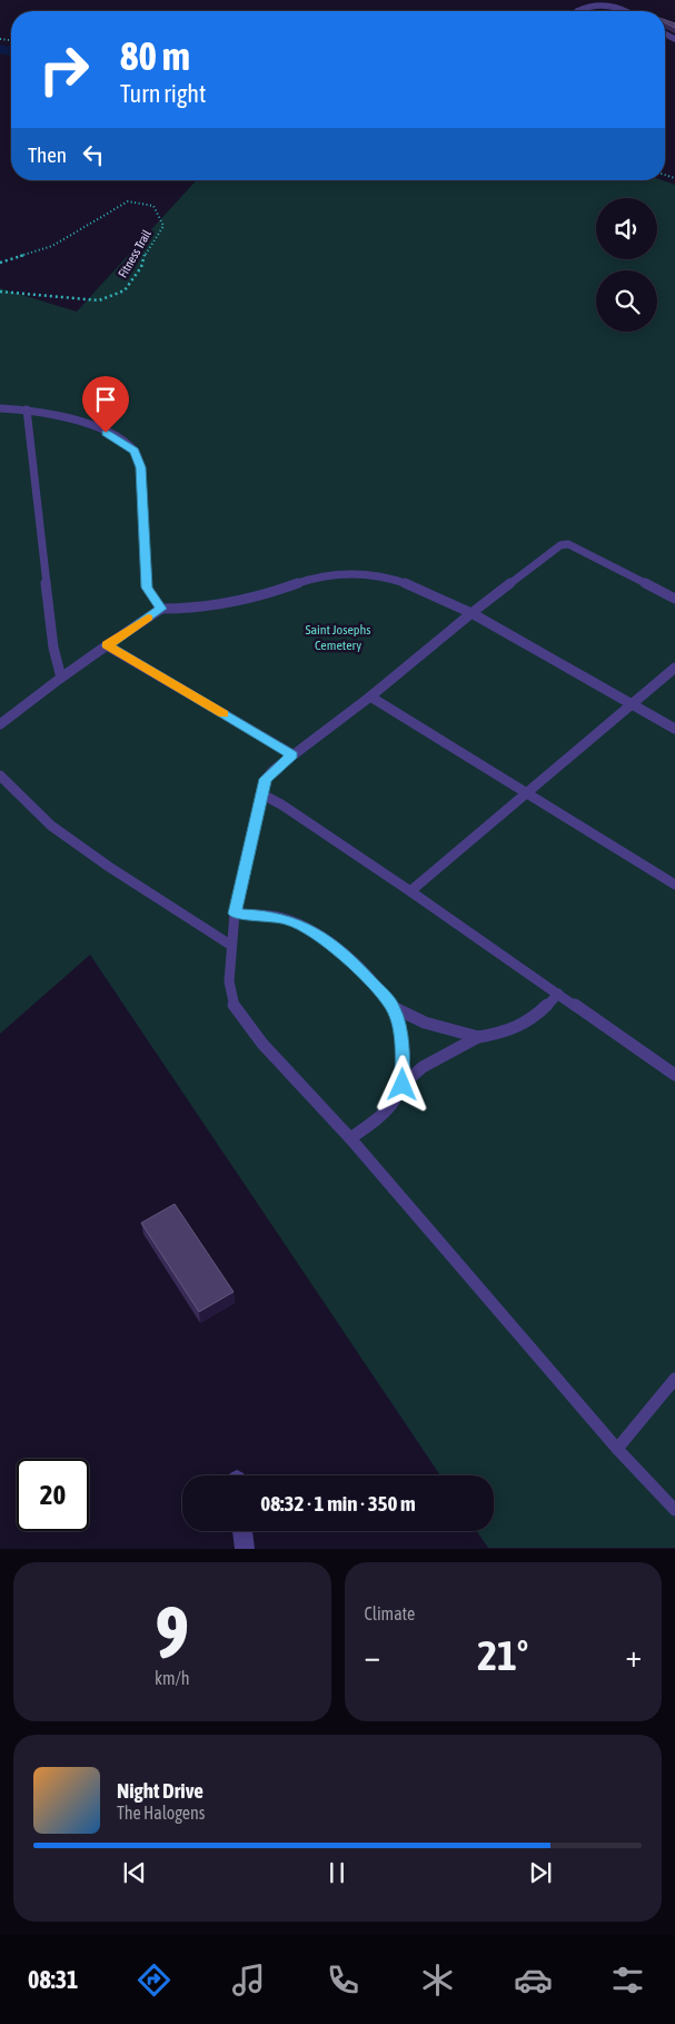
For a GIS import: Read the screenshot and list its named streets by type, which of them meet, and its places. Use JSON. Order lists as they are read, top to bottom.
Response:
{
  "streets": {
    "path": ["Fitness Trail"]
  },
  "parks": ["Saint Josephs Cemetery"],
  "page": {
    "turn": ["80 m", "Turn right"],
    "then": "Then",
    "limit": "20",
    "trip": "08:32 · 1 min · 350 m",
    "tile": [
      ["9", "km/h"],
      "Climate"
    ],
    "heat": ["−", "21°", "+"],
    "song": ["Night Drive", "The Halogens"],
    "tabs": "08:31"
  }
}
